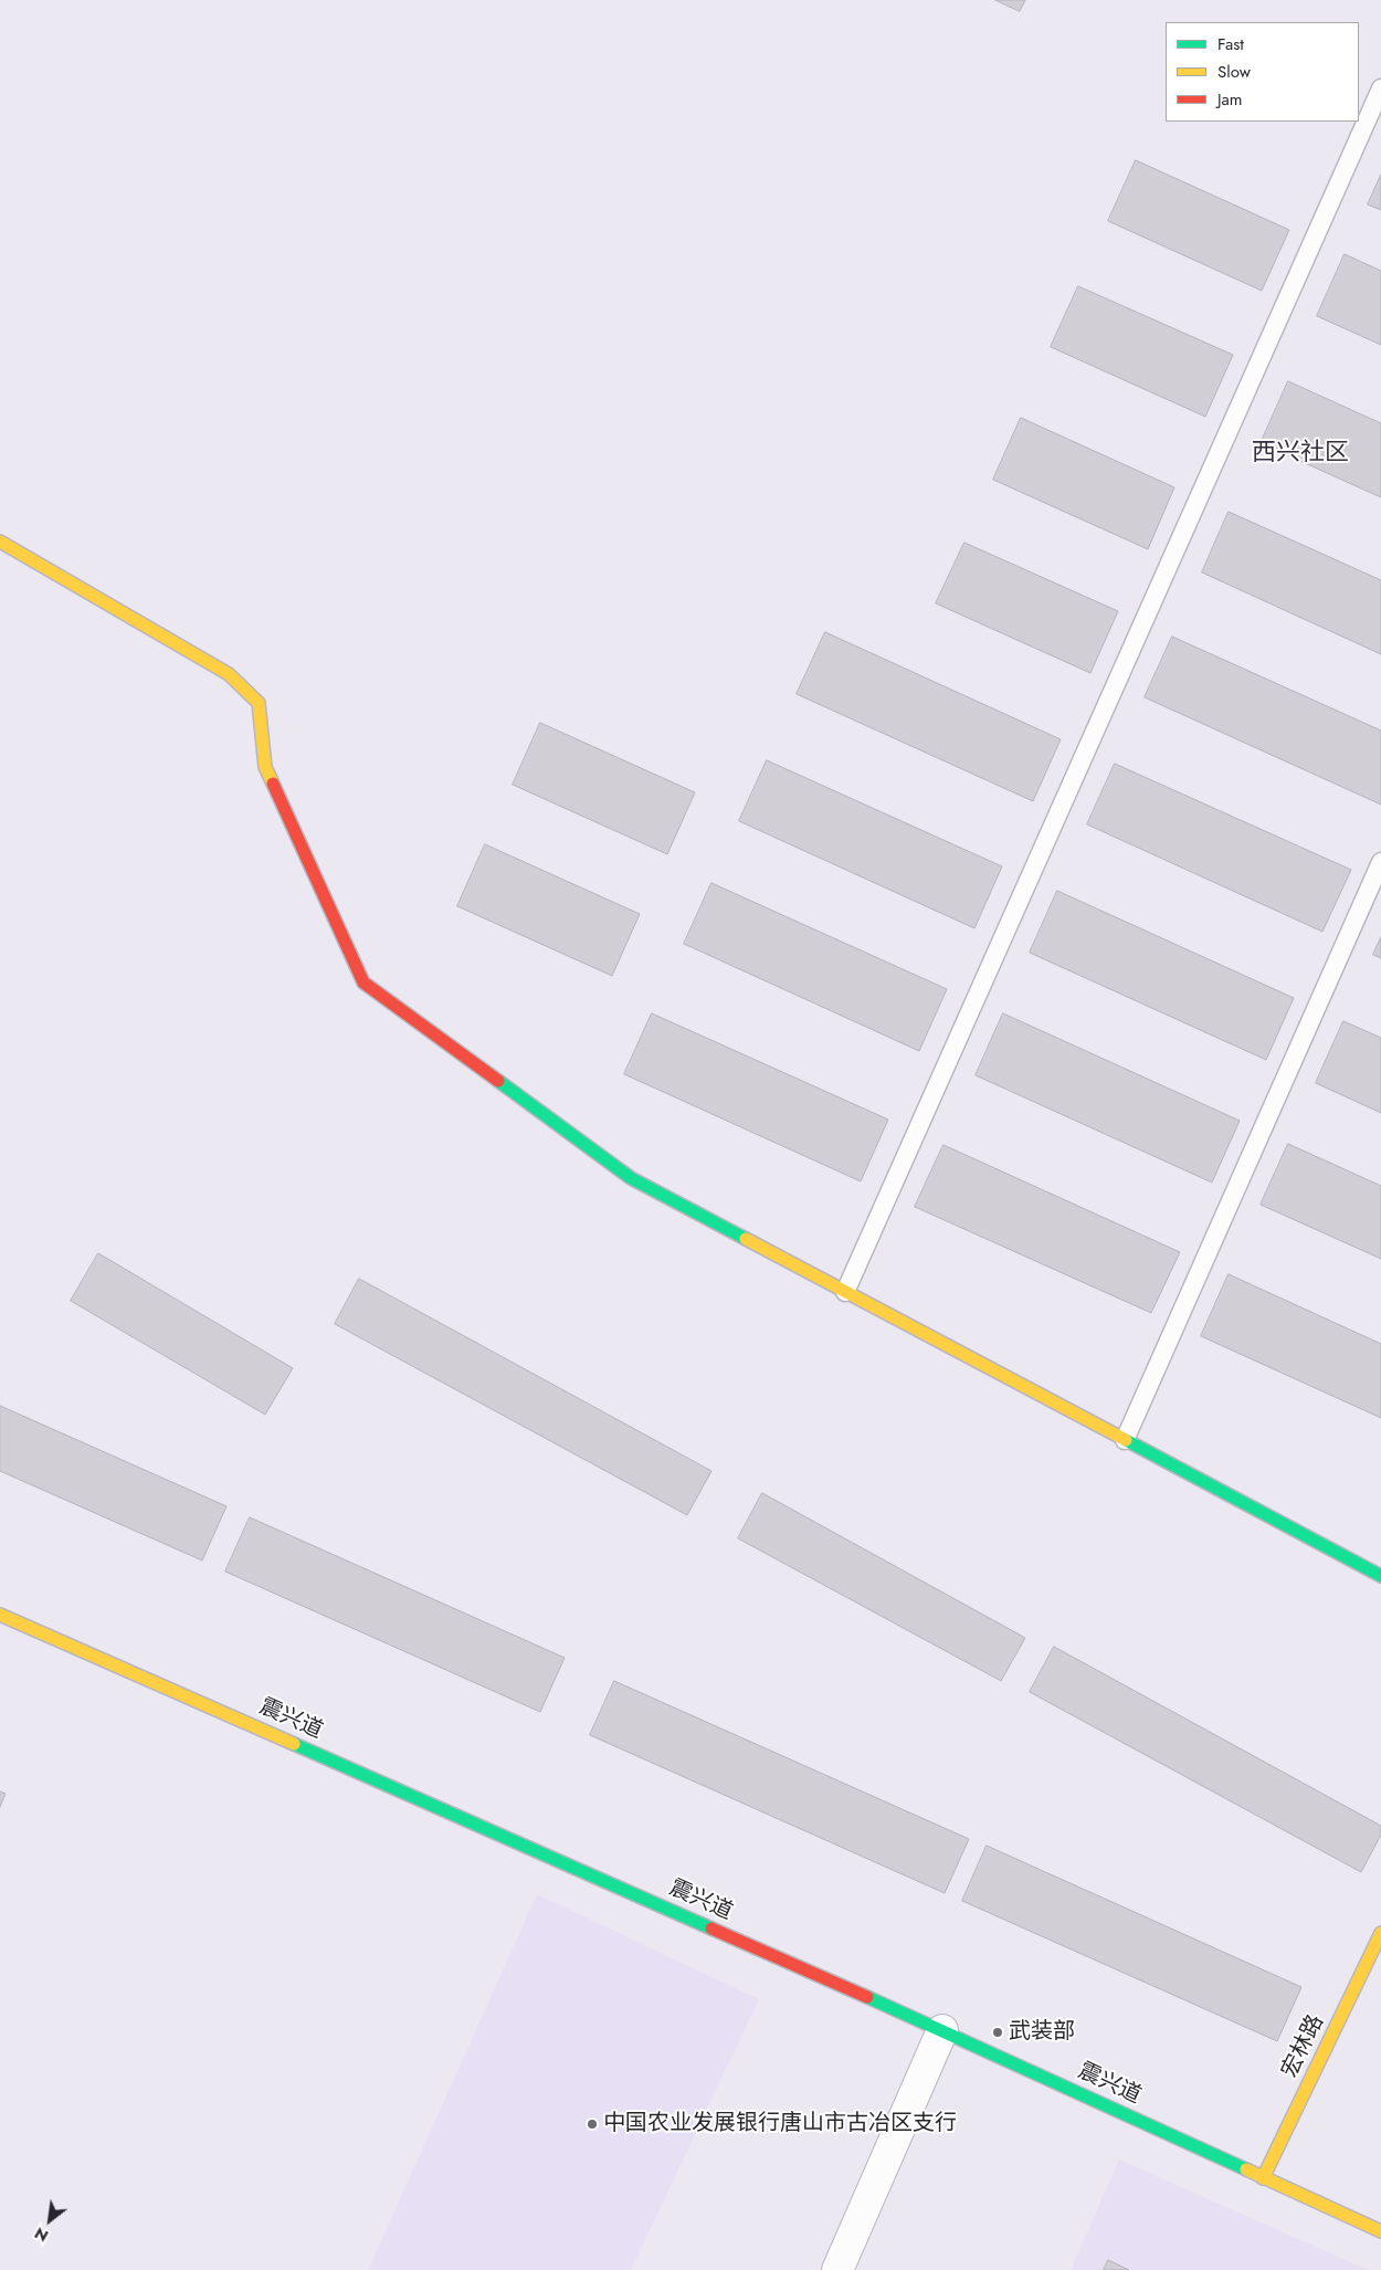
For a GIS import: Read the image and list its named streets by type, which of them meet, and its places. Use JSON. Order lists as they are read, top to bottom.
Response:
{
  "streets": {
    "street": ["震兴道", "宏林路"]
  },
  "crossings": [
    ["震兴道", "宏林路"]
  ],
  "districts": ["西兴社区"],
  "places": ["武装部", "中国农业发展银行唐山市古冶区支行"],
  "legend": ["Fast", "Slow", "Jam"],
  "north": "bottom left"
}
